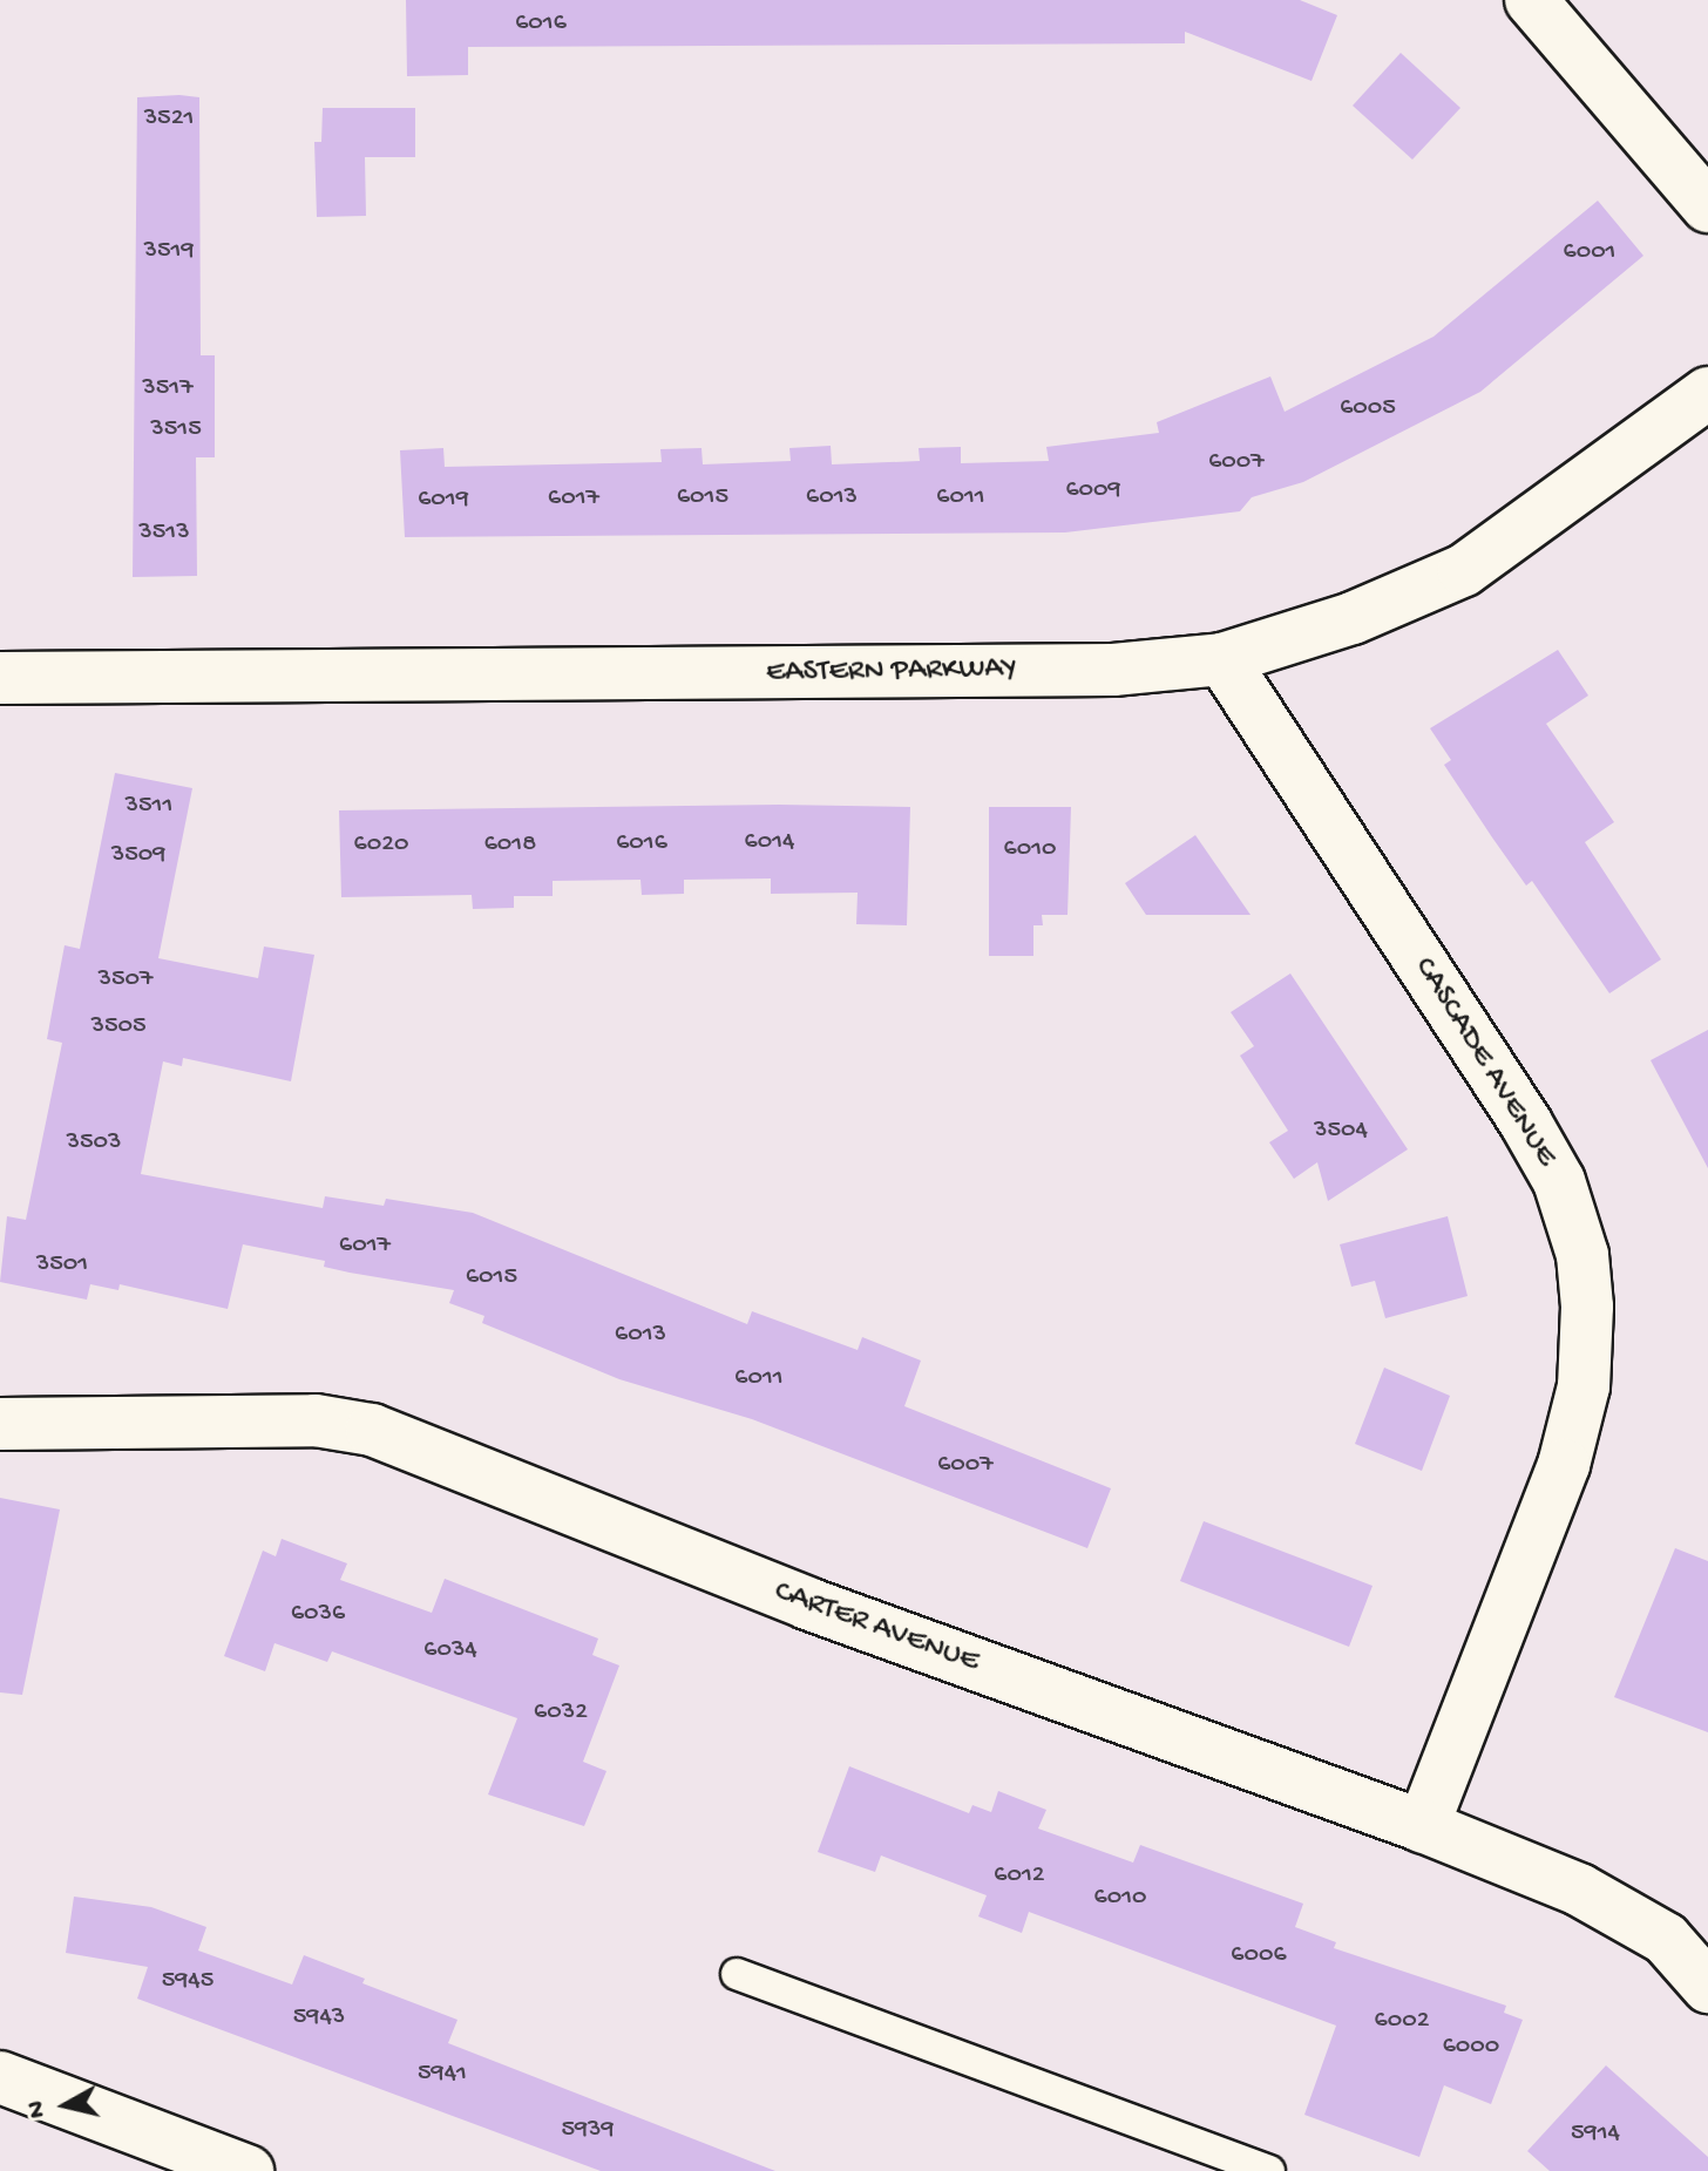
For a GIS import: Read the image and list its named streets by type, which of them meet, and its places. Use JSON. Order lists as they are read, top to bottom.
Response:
{
  "streets": {
    "street": ["EASTERN PARKWAY", "CASCADE AVENUE", "CARTER AVENUE"]
  },
  "crossings": [
    ["EASTERN PARKWAY", "CASCADE AVENUE"],
    ["CASCADE AVENUE", "CARTER AVENUE"]
  ],
  "house_numbers": [
    "6016",
    "3521",
    "3519",
    "6001",
    "3517",
    "6005",
    "3515",
    "6007",
    "6009",
    "6015",
    "6013",
    "6011",
    "6017",
    "6019",
    "3513",
    "3511",
    "6014",
    "6016",
    "6020",
    "6018",
    "6010",
    "3509",
    "3507",
    "3505",
    "3504",
    "3503",
    "6017",
    "3501",
    "6015",
    "6013",
    "6011",
    "6007",
    "6036",
    "6034",
    "6032",
    "6012",
    "6010",
    "6006",
    "5945",
    "5943",
    "6002",
    "6000",
    "5941",
    "5939",
    "5914"
  ],
  "north": "left"
}
